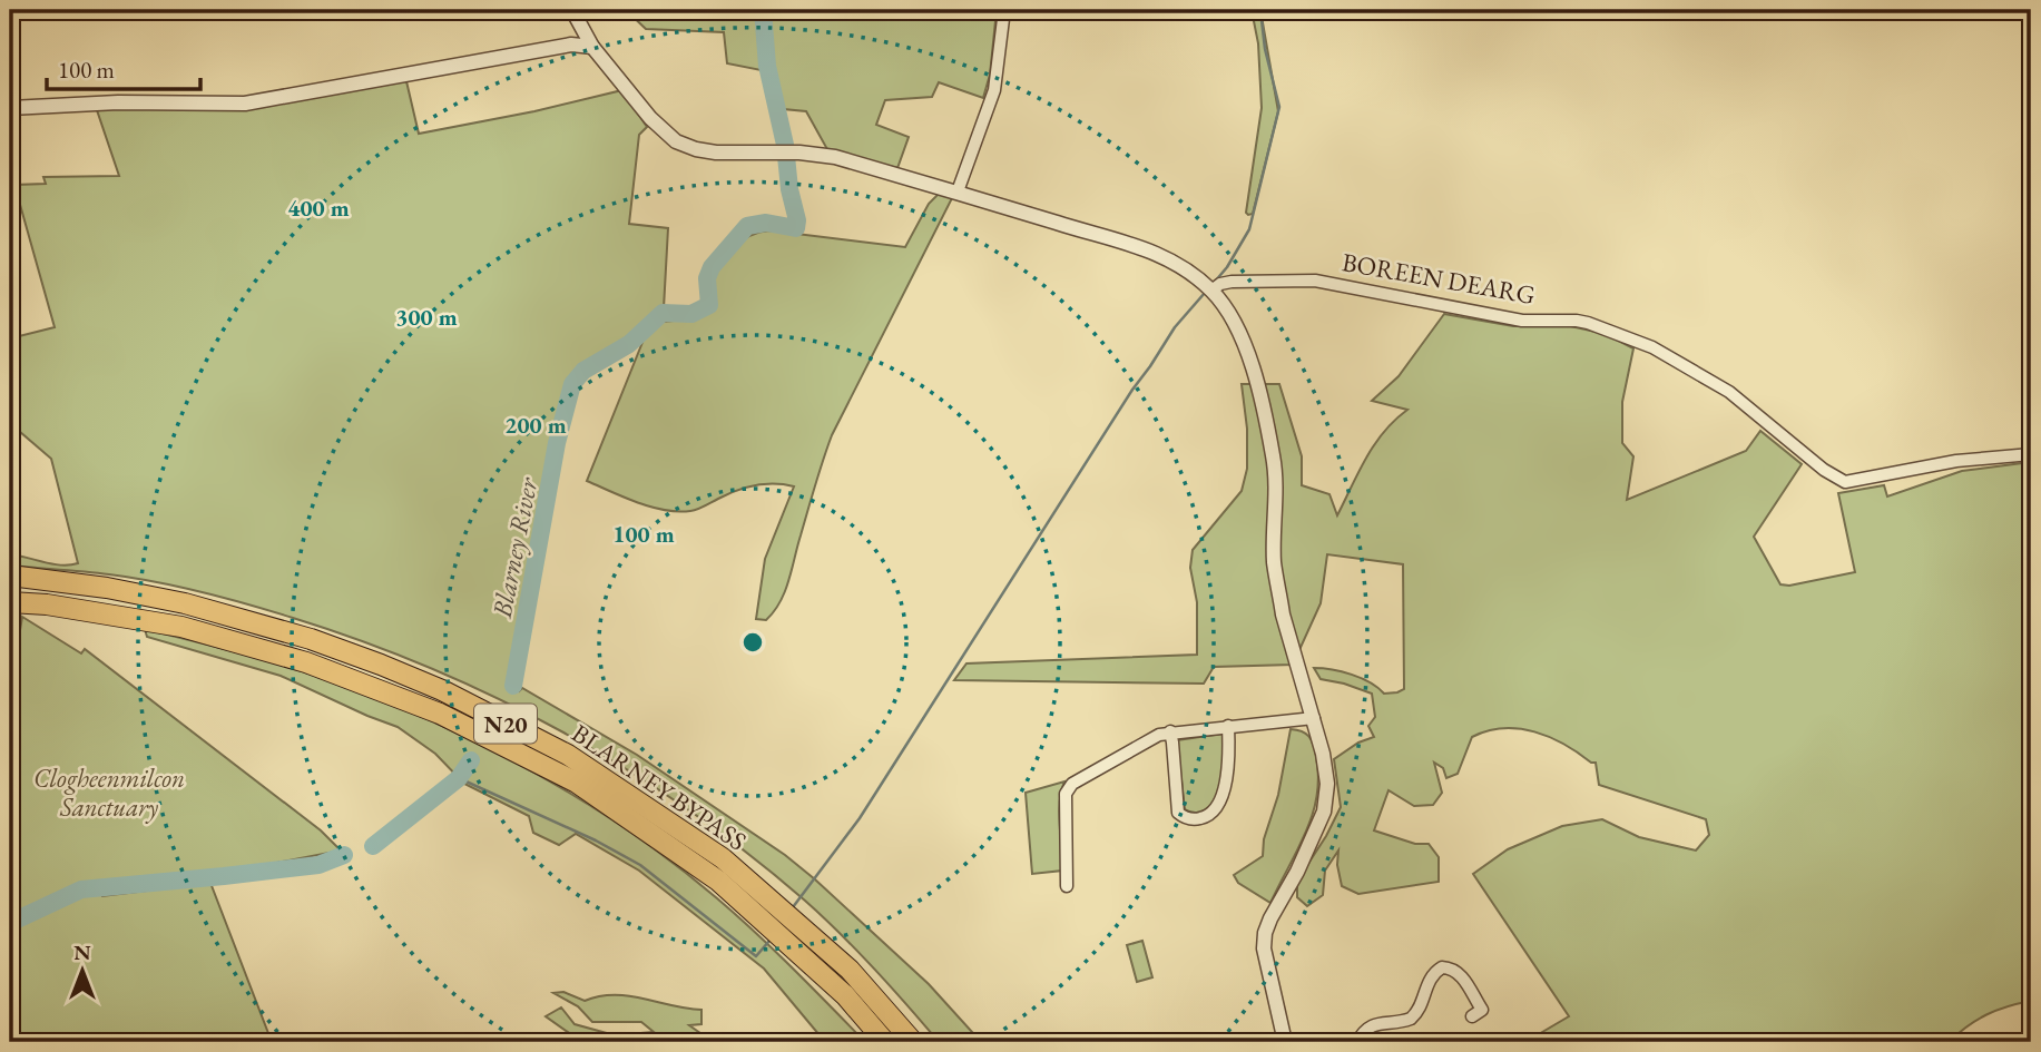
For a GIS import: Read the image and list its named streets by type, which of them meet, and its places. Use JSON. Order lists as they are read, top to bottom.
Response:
{
  "streets": {
    "highway": ["N20", "BLARNEY BYPASS"],
    "street": ["BOREEN DEARG"]
  },
  "water": ["Blarney River"],
  "parks": ["Clogheenmilcon Sanctuary"],
  "scale_bar": "100 m",
  "north": "top",
  "rings": [
    "400 m",
    "300 m",
    "200 m",
    "100 m"
  ]
}
